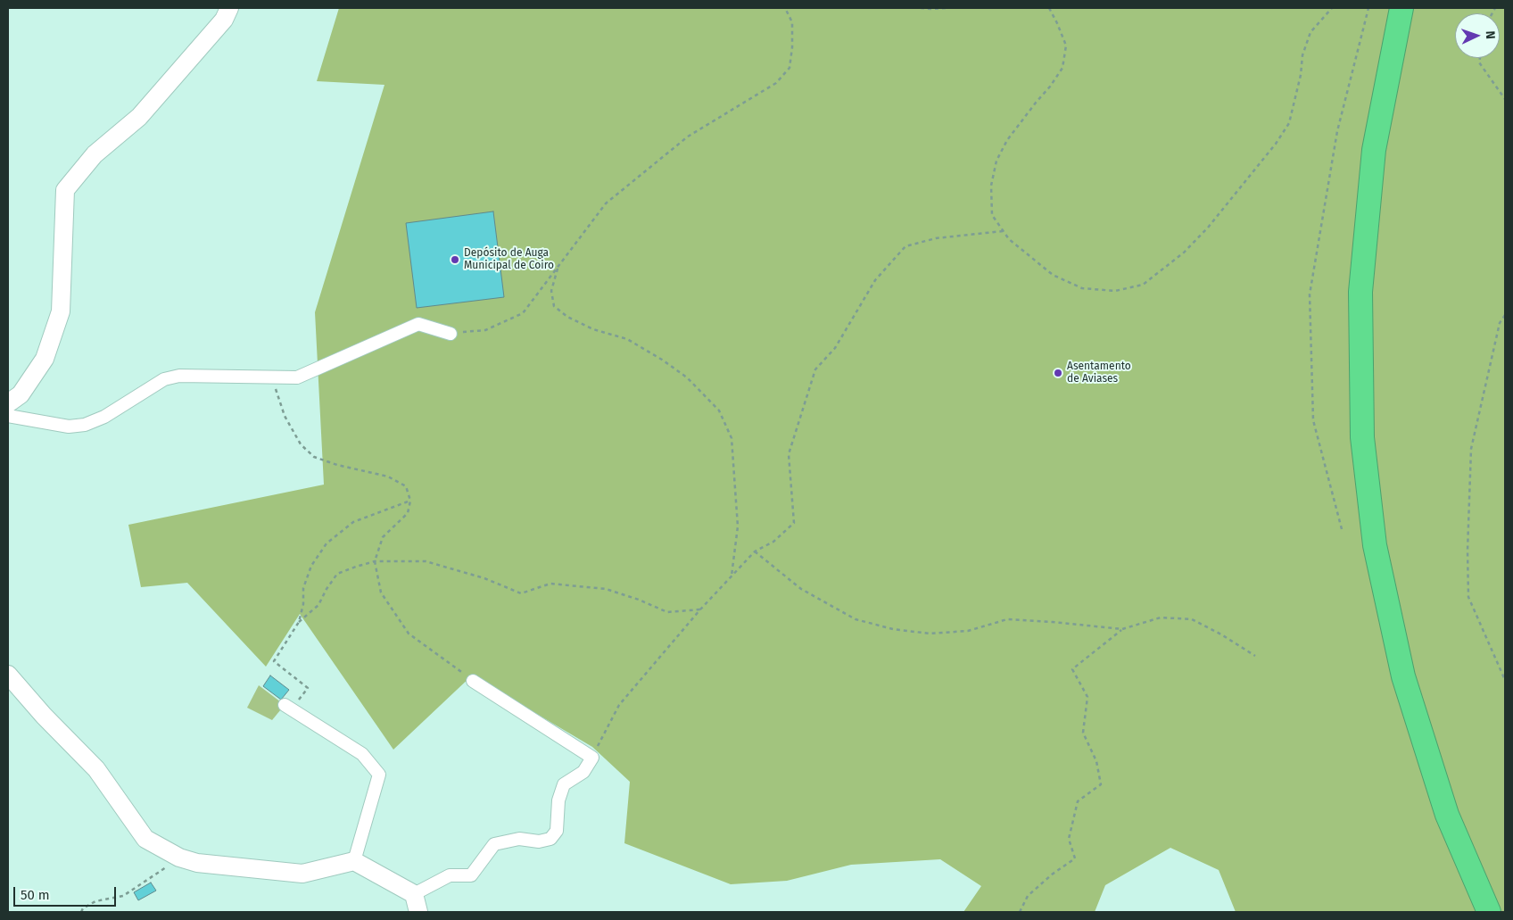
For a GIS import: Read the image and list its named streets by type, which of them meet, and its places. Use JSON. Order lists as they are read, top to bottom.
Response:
{
  "places": ["Depósito de Auga Municipal de Coiro", "Asentamento de Aviases"],
  "scale_bar": "50 m",
  "north": "right"
}
